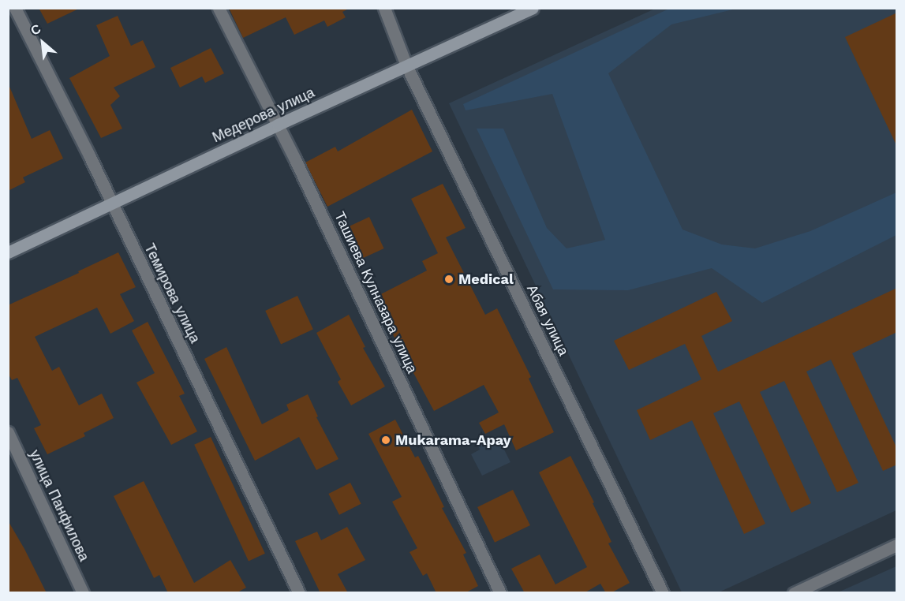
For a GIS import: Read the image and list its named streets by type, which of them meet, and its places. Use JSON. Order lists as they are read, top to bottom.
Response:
{
  "streets": {
    "main road": ["Медерова улица"],
    "street": [
      "Ташиева Кулназара улица",
      "Темирова улица",
      "Абая улица",
      "улица Панфилова"
    ]
  },
  "crossings": [
    ["Медерова улица", "Ташиева Кулназара улица"],
    ["Медерова улица", "Темирова улица"],
    ["Медерова улица", "Абая улица"]
  ],
  "places": ["Medical", "Mukarama-Apay"],
  "north": "top left"
}
